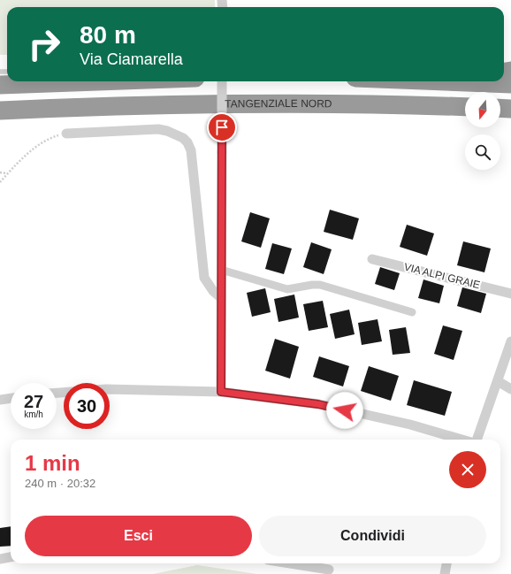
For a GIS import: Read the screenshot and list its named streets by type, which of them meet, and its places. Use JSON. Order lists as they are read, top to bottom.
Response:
{
  "streets": {
    "highway": ["TANGENZIALE NORD"],
    "street": ["VIA ALPI GRAIE"]
  },
  "north": "bottom",
  "page": {
    "turn": ["80 m", "Via Ciamarella"],
    "speed": "27 km/h",
    "limit": "30",
    "heading": ["1 min", "240 m · 20:32"],
    "buttons": ["Esci", "Condividi"]
  }
}
